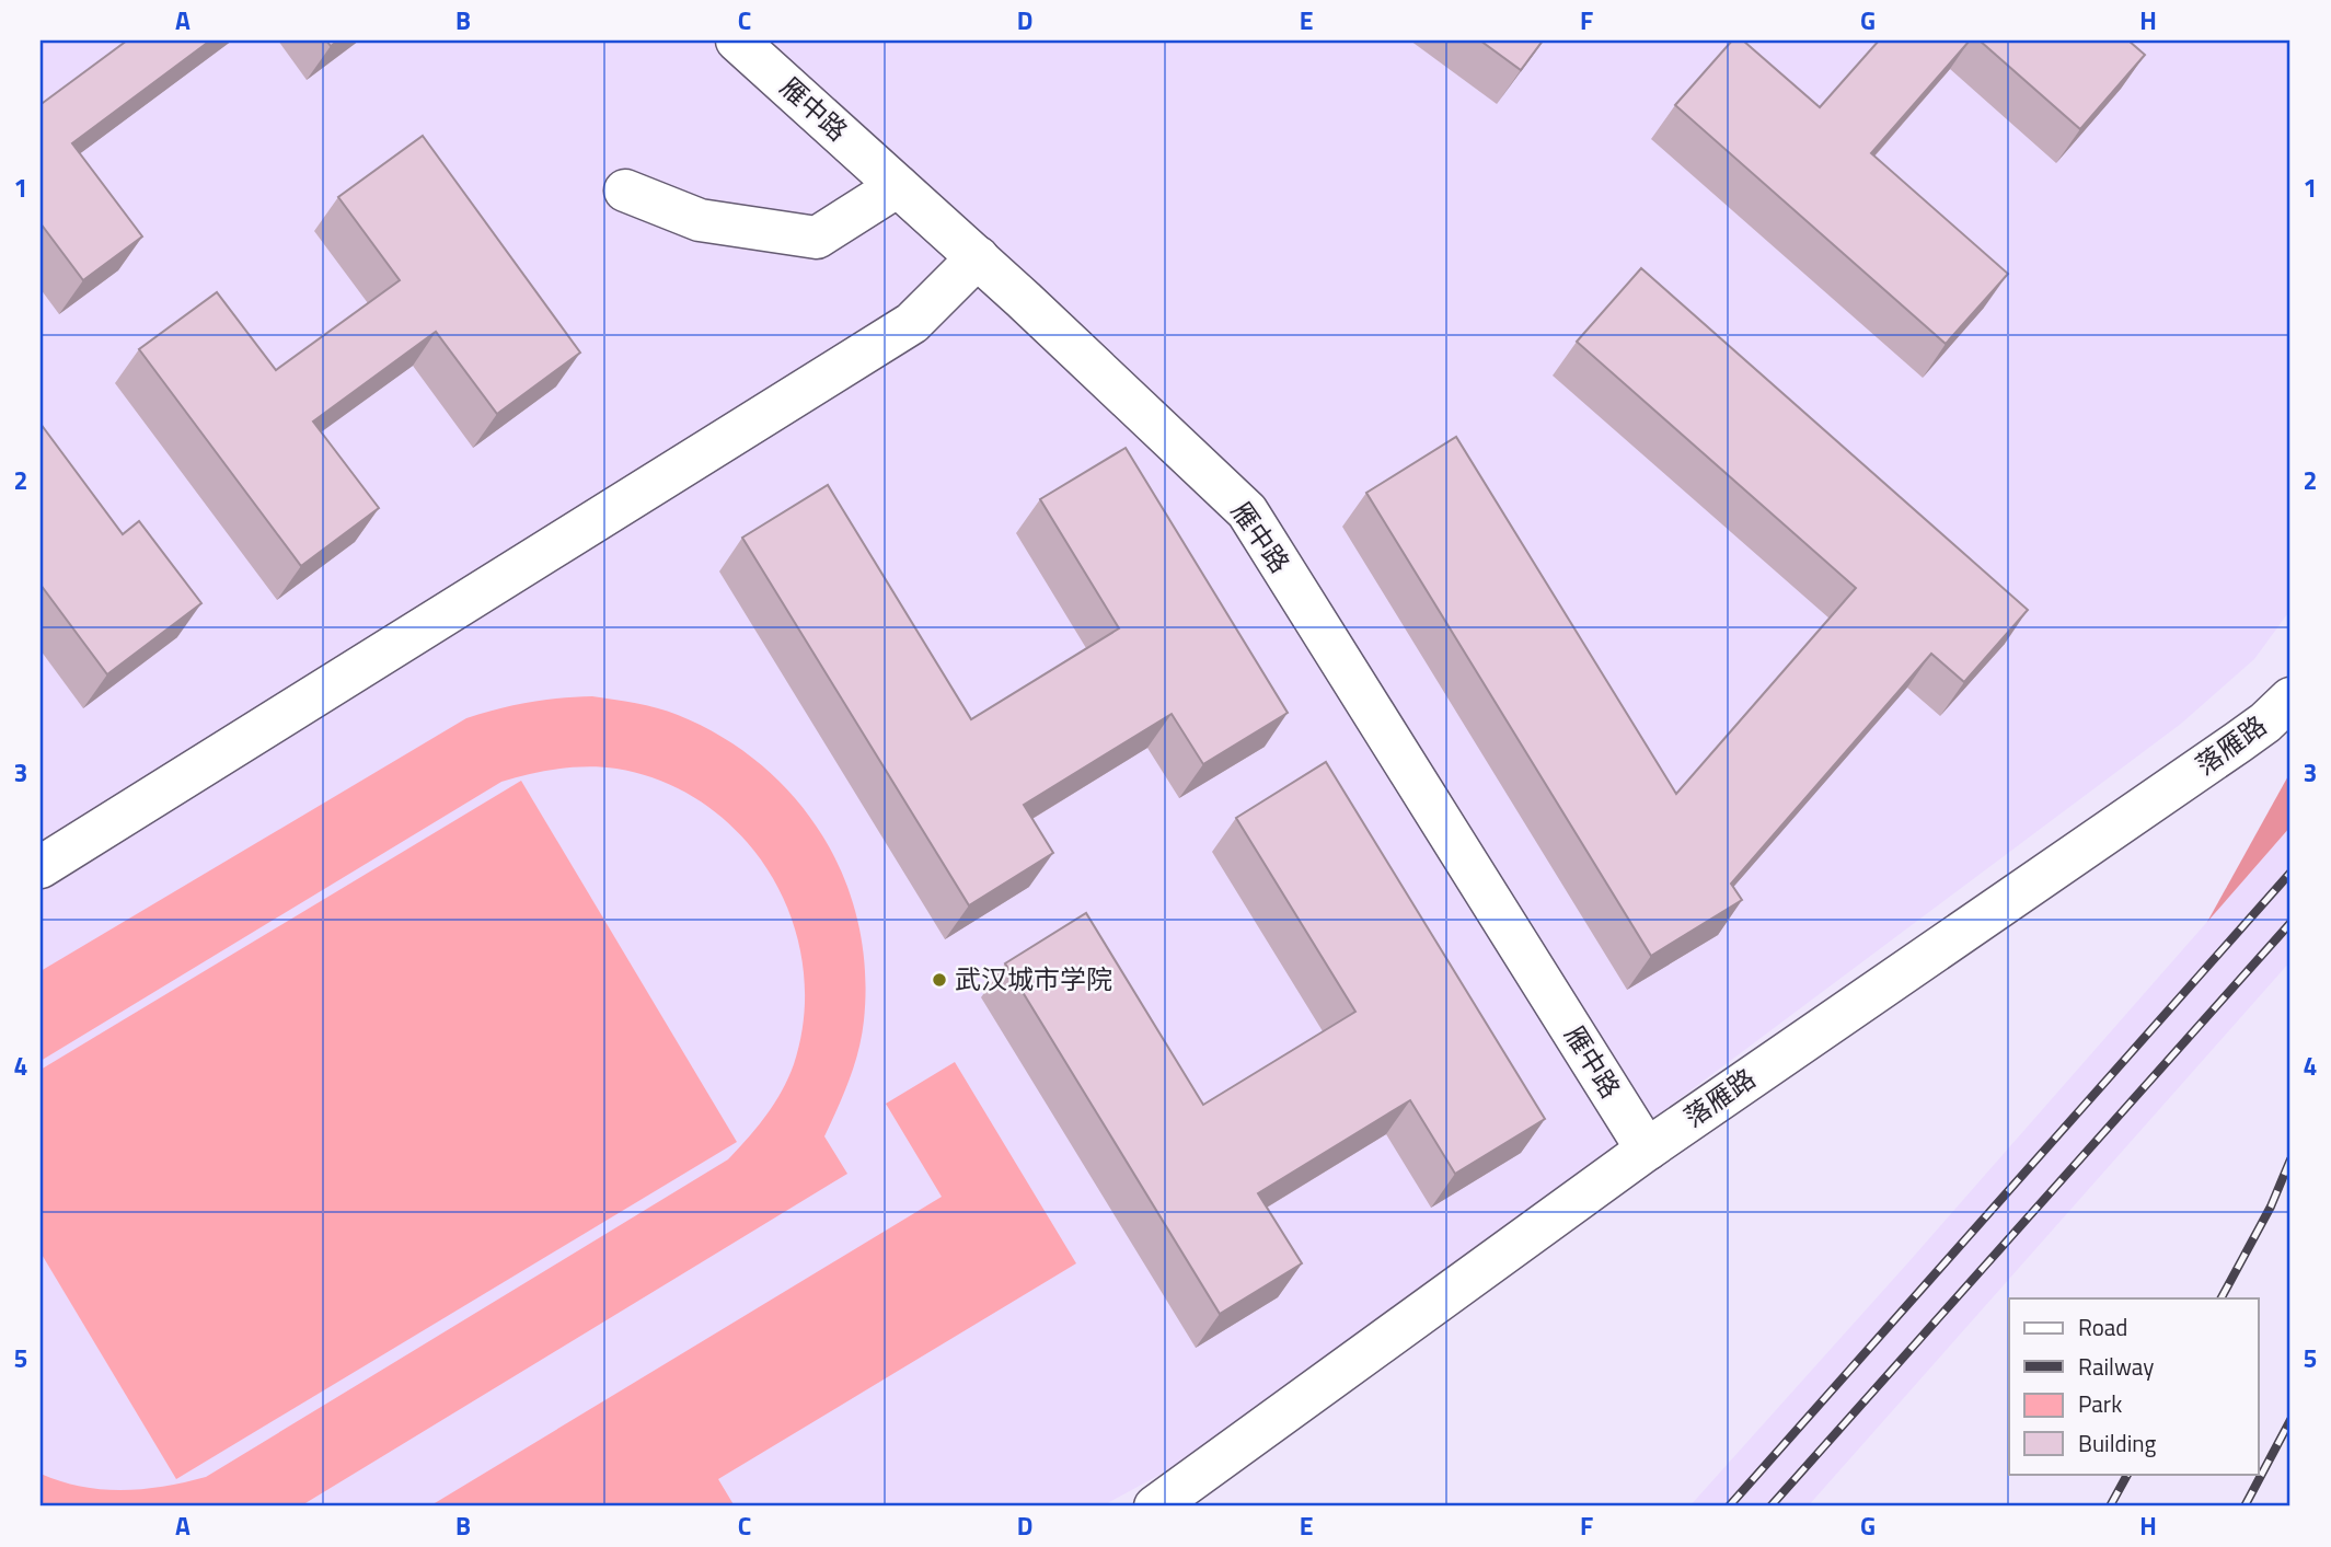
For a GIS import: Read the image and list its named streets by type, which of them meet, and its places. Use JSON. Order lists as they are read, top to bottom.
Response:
{
  "streets": {
    "street": ["雁中路", "落雁路"]
  },
  "crossings": [
    ["雁中路", "落雁路"]
  ],
  "places": ["武汉城市学院"],
  "legend": [
    "Road",
    "Railway",
    "Park",
    "Building"
  ],
  "grid": {
    "columns": [
      "A",
      "B",
      "C",
      "D",
      "E",
      "F",
      "G",
      "H"
    ],
    "rows": [
      "1",
      "2",
      "3",
      "4",
      "5"
    ]
  }
}
